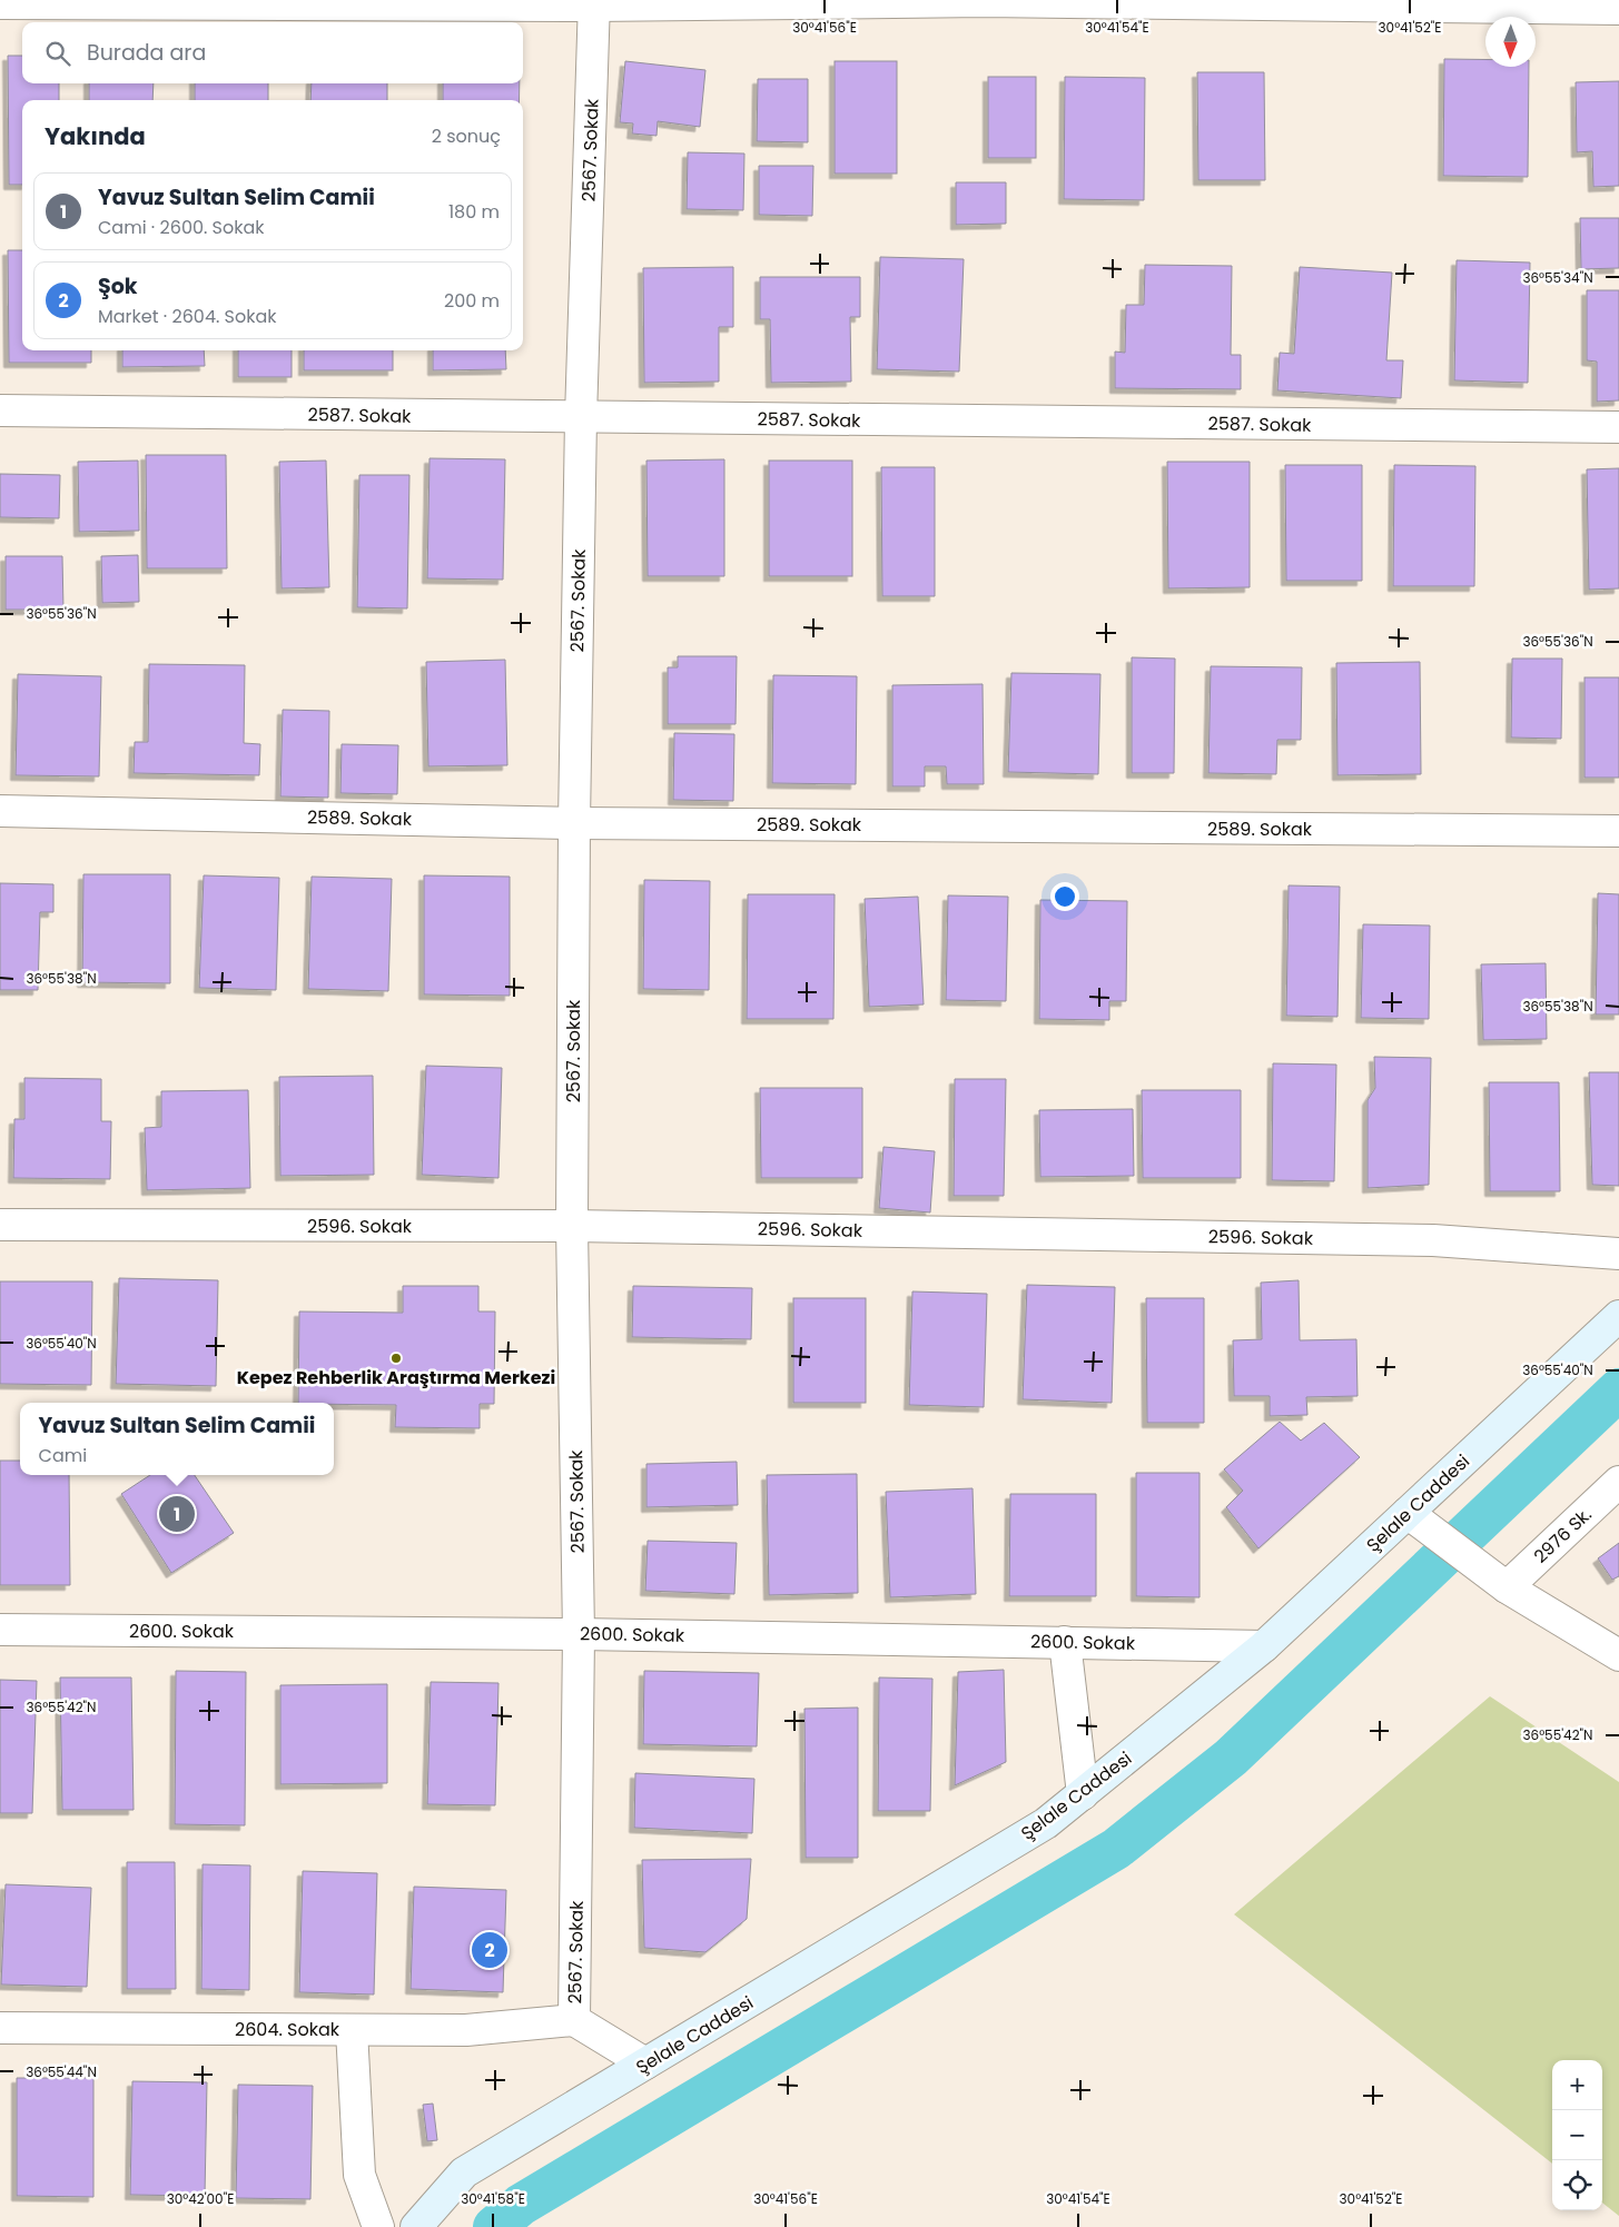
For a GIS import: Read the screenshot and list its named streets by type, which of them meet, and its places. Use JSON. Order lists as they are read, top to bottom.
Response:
{
  "streets": {
    "street": [
      "2567. Sokak",
      "2587. Sokak",
      "2589. Sokak",
      "2596. Sokak",
      "Şelale Caddesi",
      "2976 Sk.",
      "2600. Sokak",
      "2604. Sokak"
    ]
  },
  "crossings": [
    ["2567. Sokak", "2587. Sokak"],
    ["2567. Sokak", "2589. Sokak"],
    ["2567. Sokak", "2596. Sokak"],
    ["2567. Sokak", "Şelale Caddesi"],
    ["2567. Sokak", "2600. Sokak"],
    ["2567. Sokak", "2604. Sokak"],
    ["Şelale Caddesi", "2600. Sokak"]
  ],
  "places": ["Kepez Rehberlik Araştırma Merkezi"],
  "north": "bottom",
  "page": {
    "search": "Burada ara",
    "heading": ["Yakında", "2 sonuç"],
    "list": [
      {
        "mark": "1",
        "name": "Yavuz Sultan Selim Camii",
        "note": "Cami · 2600. Sokak",
        "value": "180 m"
      },
      {
        "mark": "2",
        "name": "Şok",
        "note": "Market · 2604. Sokak",
        "value": "200 m"
      }
    ],
    "popup": ["Yavuz Sultan Selim Camii", "Cami"],
    "pins": ["1", "2"],
    "map_buttons": ["+", "−"]
  },
  "coordinates": [
    "30°41'56\"E",
    "30°41'54\"E",
    "30°41'52\"E",
    "36°55'34\"N",
    "36°55'36\"N",
    "36°55'38\"N",
    "36°55'40\"N",
    "36°55'42\"N",
    "36°55'44\"N",
    "30°42'00\"E",
    "30°41'58\"E"
  ]
}
